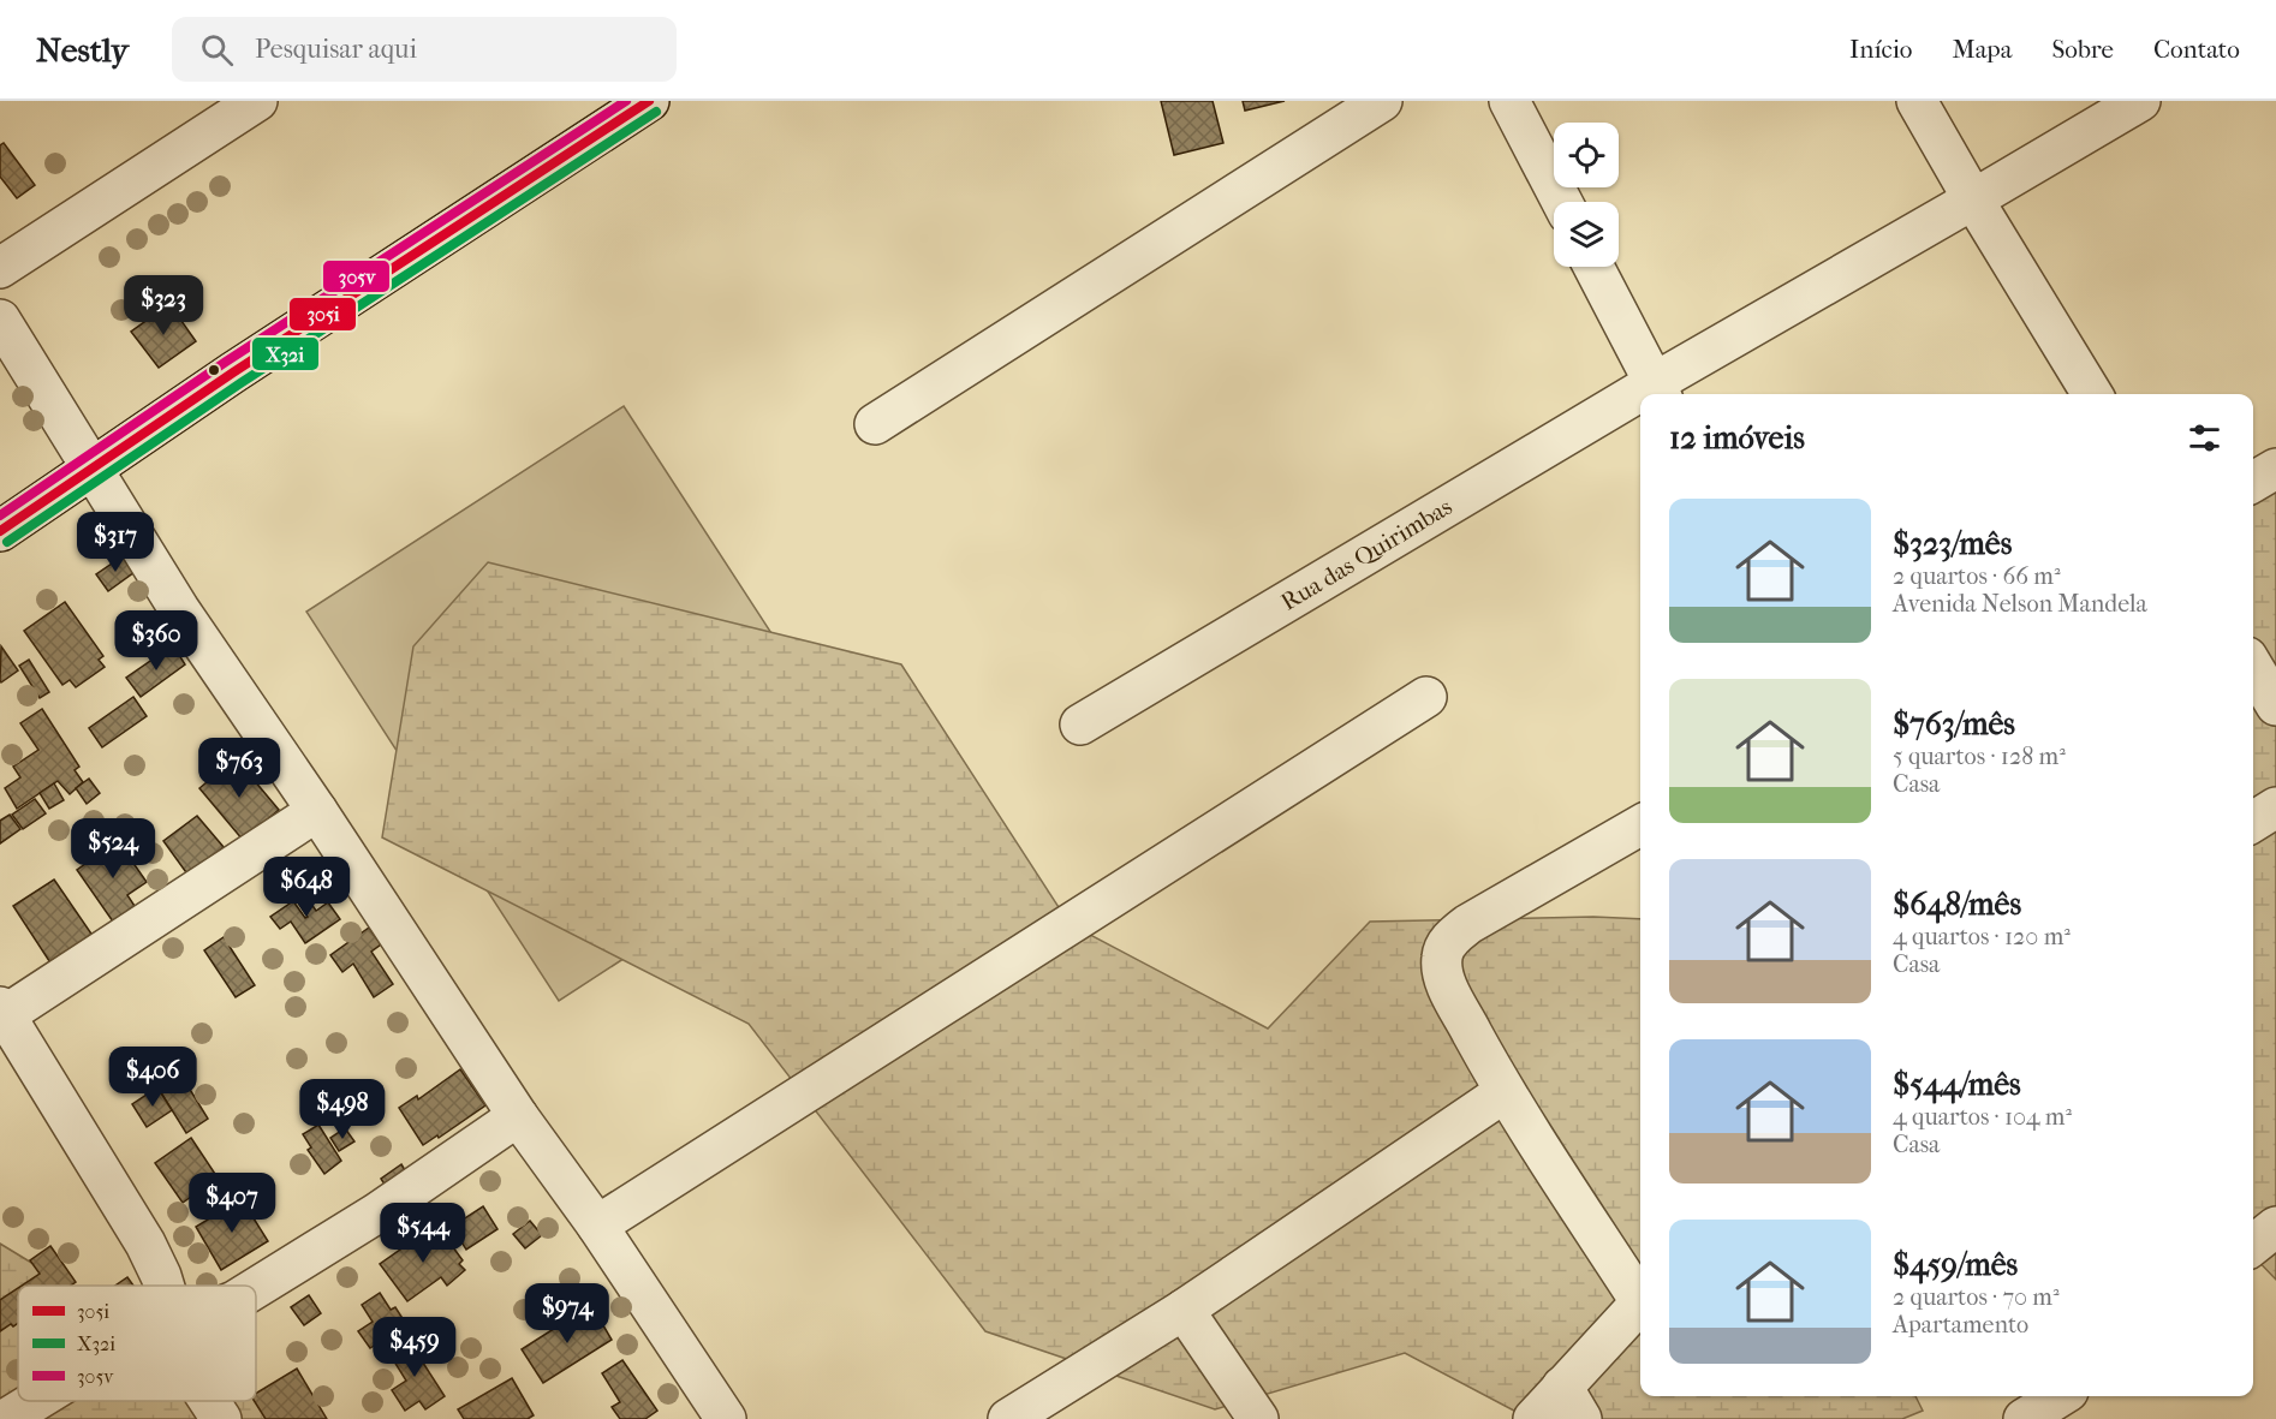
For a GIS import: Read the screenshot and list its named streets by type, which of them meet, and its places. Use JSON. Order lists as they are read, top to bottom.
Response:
{
  "streets": {
    "street": ["Rua das Quirimbas"]
  },
  "lines": ["transit line 305i", "transit line 305v", "transit line X32i"],
  "legend": ["305i", "X32i", "305v"],
  "page": {
    "header": "Nestly",
    "search": "Pesquisar aqui",
    "nav": [
      "Início",
      "Mapa",
      "Sobre",
      "Contato"
    ],
    "price": [
      "$323",
      "$317",
      "$360",
      "$763",
      "$524",
      "$648",
      "$406",
      "$498",
      "$407",
      "$544",
      "$974",
      "$459"
    ],
    "heading": "12 imóveis",
    "list": [
      {
        "name": "$323/mês",
        "note": "2 quartos · 66 m² · Avenida Nelson Mandela"
      },
      {
        "name": "$763/mês",
        "note": "5 quartos · 128 m² · Casa"
      },
      {
        "name": "$648/mês",
        "note": "4 quartos · 120 m² · Casa"
      },
      {
        "name": "$544/mês",
        "note": "4 quartos · 104 m² · Casa"
      },
      {
        "name": "$459/mês",
        "note": "2 quartos · 70 m² · Apartamento"
      }
    ]
  }
}
